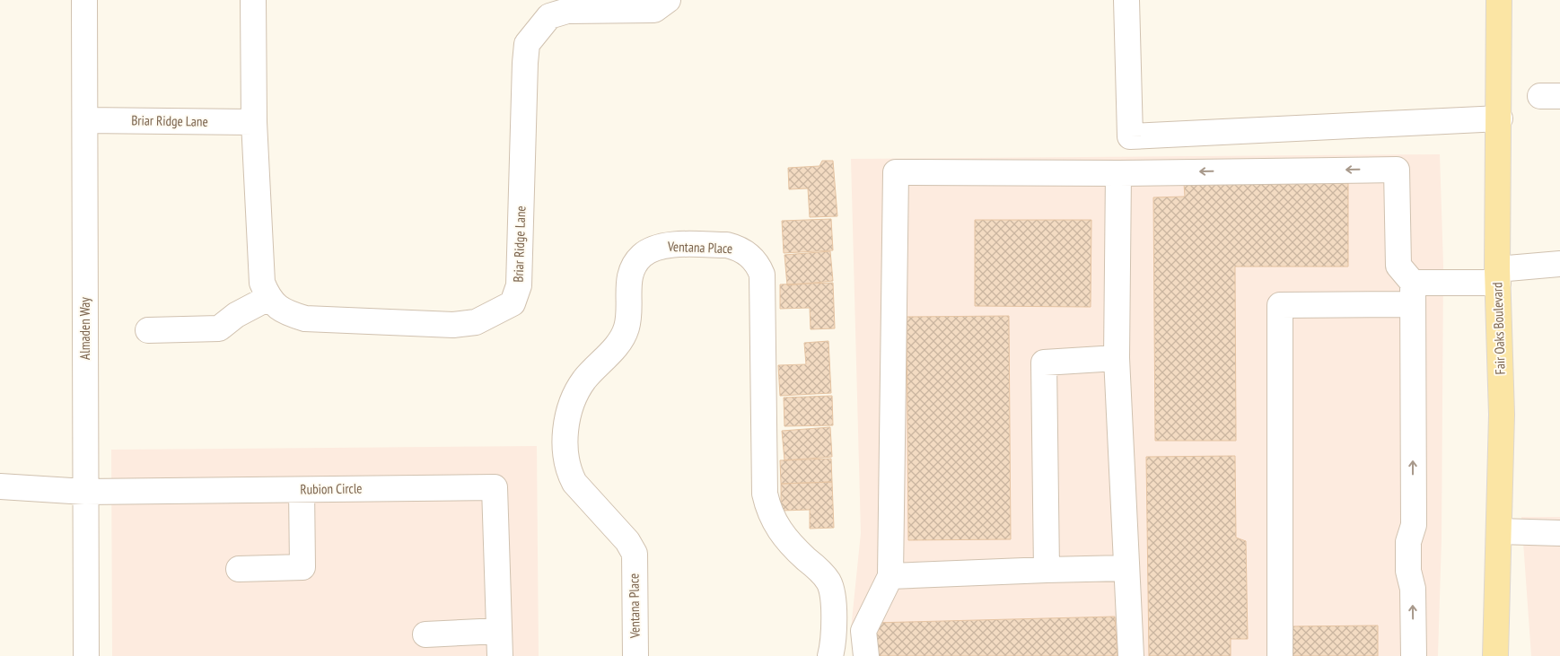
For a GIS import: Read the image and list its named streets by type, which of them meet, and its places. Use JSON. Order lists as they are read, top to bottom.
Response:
{
  "streets": {
    "main road": ["Fair Oaks Boulevard"],
    "street": [
      "Briar Ridge Lane",
      "Ventana Place",
      "Almaden Way",
      "Rubion Circle"
    ]
  },
  "crossings": [
    ["Briar Ridge Lane", "Almaden Way"],
    ["Almaden Way", "Rubion Circle"]
  ]
}
